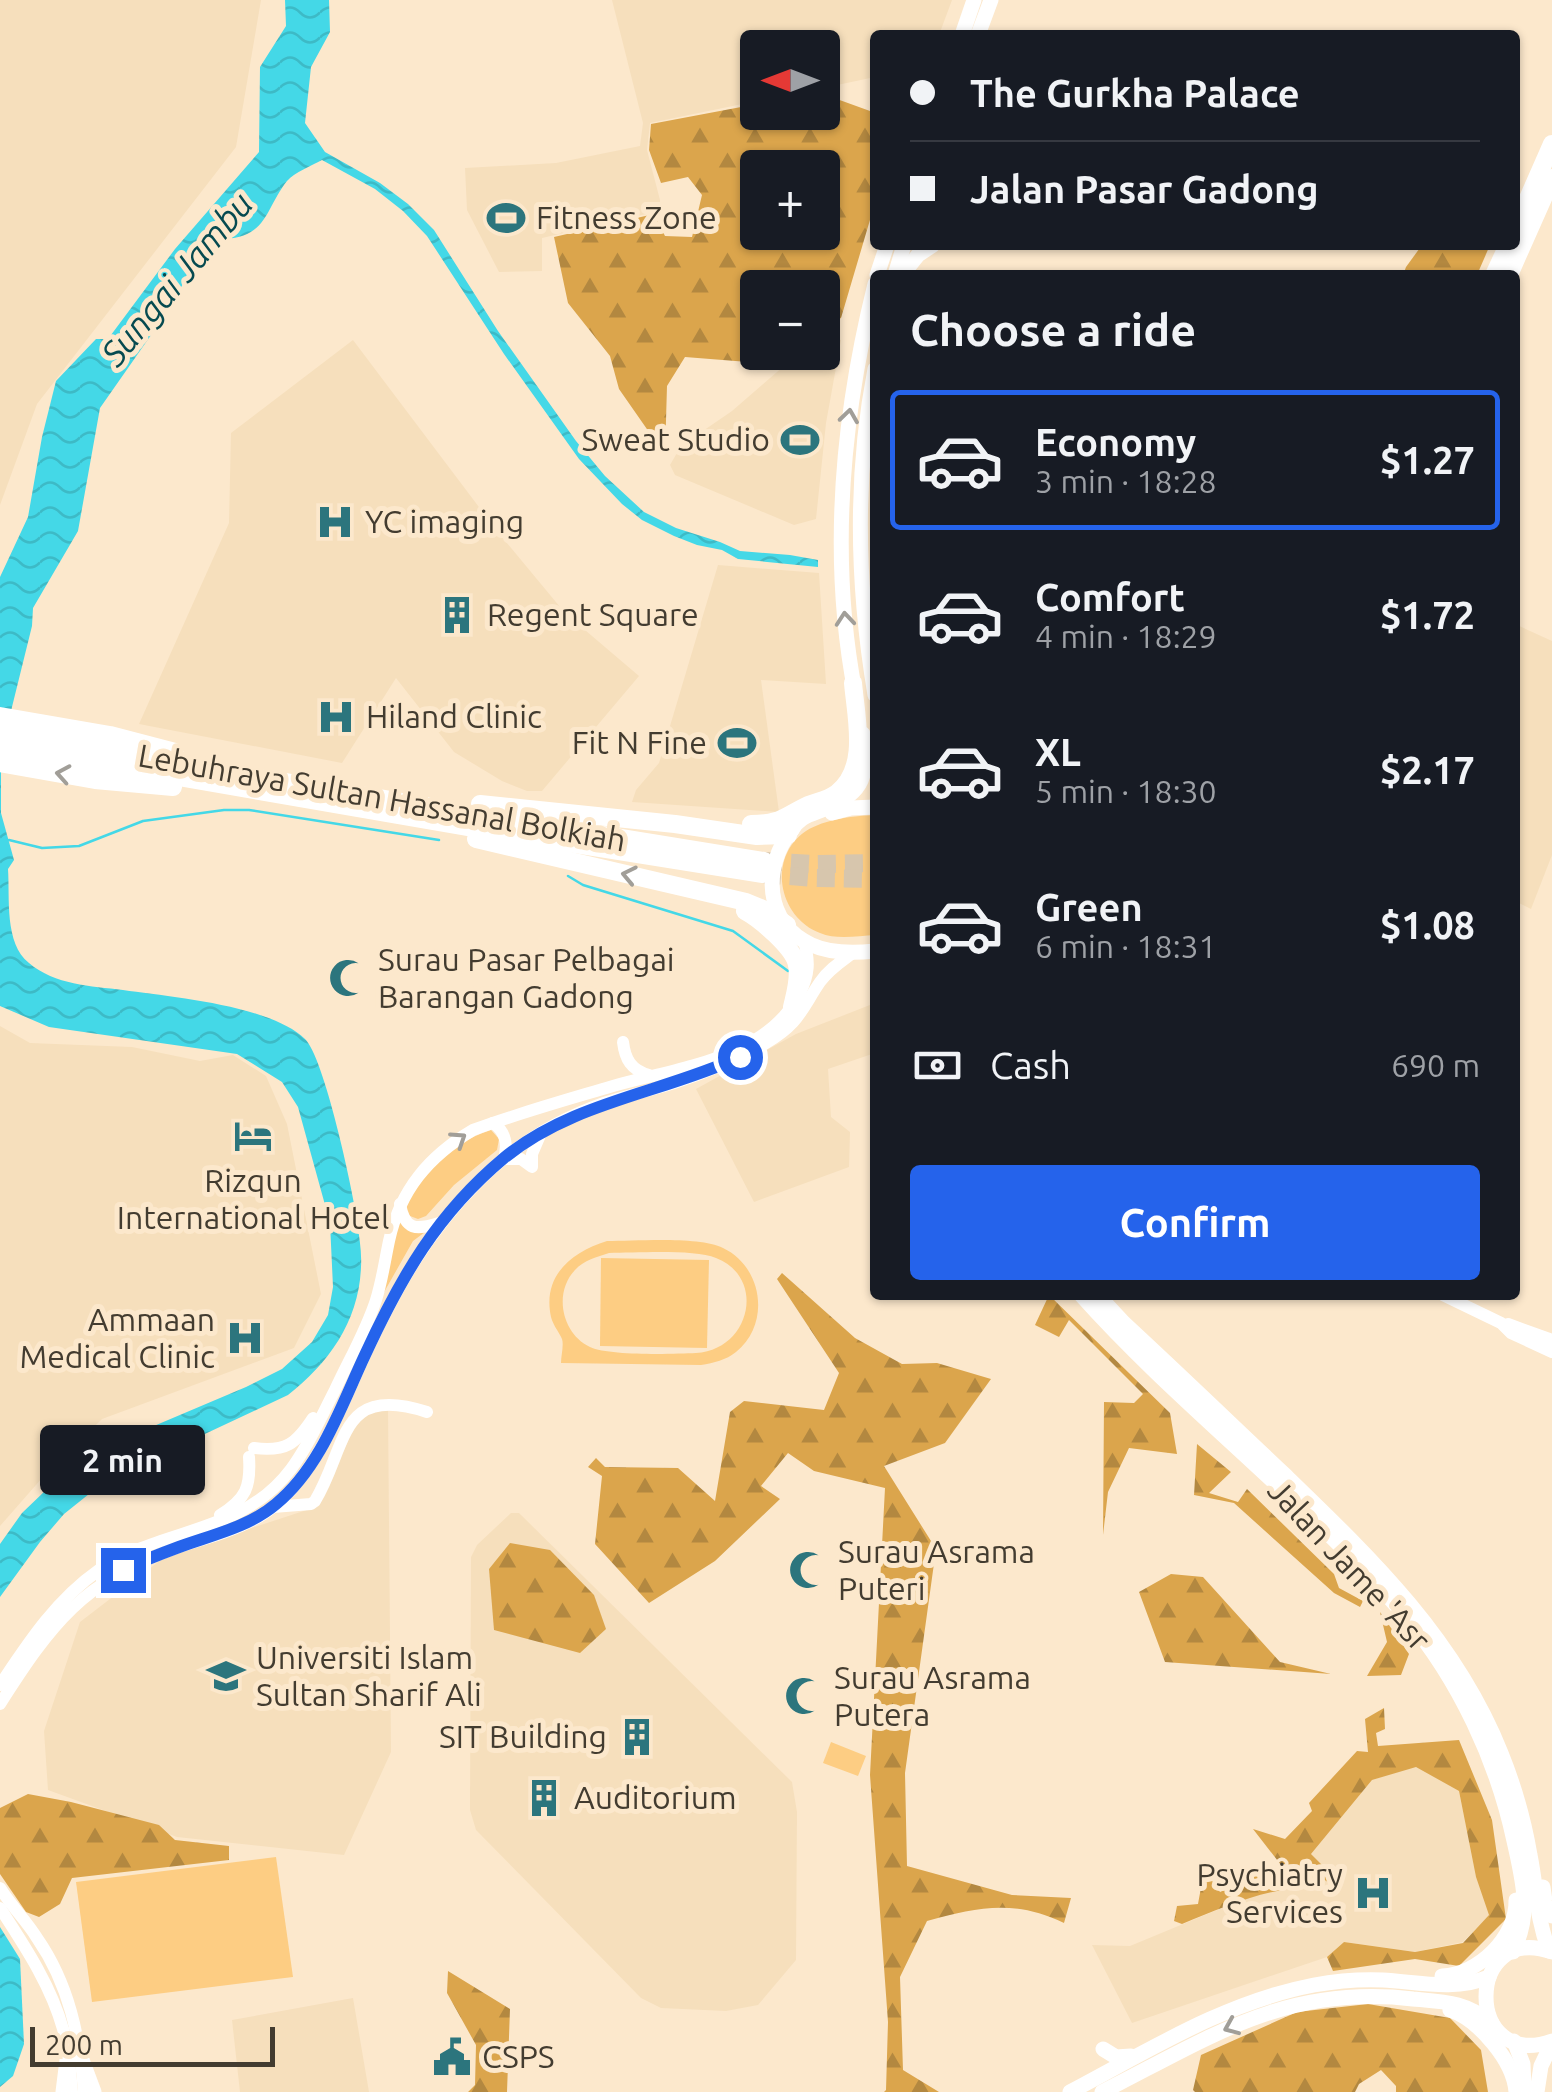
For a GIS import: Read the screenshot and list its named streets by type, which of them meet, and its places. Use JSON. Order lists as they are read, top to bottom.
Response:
{
  "streets": {
    "highway": ["Lebuhraya Sultan Hassanal Bolkiah"],
    "main road": ["Jalan Jame 'Asr"]
  },
  "water": ["Sungai Jambu"],
  "places": {
    "sports": ["Fitness Zone", "Sweat Studio", "Fit N Fine"],
    "hospital": [
      "YC imaging",
      "Hiland Clinic",
      "Ammaan Medical Clinic",
      "Psychiatry Services"
    ],
    "building": ["Regent Square", "SIT Building", "Auditorium"],
    "mosque": ["Surau Pasar Pelbagai Barangan Gadong", "Surau Asrama Puteri", "Surau Asrama Putera"],
    "hotel": ["Rizqun International Hotel"],
    "school or university": ["Universiti Islam Sultan Sharif Ali"],
    "public building": ["CSPS"]
  },
  "scale_bar": "200 m",
  "north": "left",
  "page": {
    "map_buttons": ["+", "−"],
    "banner": ["The Gurkha Palace", "Jalan Pasar Gadong"],
    "heading": "Choose a ride",
    "list": [
      {
        "name": "Economy",
        "note": "3 min · 18:28",
        "value": "$1.27"
      },
      {
        "name": "Comfort",
        "note": "4 min · 18:29",
        "value": "$1.72"
      },
      {
        "name": "XL",
        "note": "5 min · 18:30",
        "value": "$2.17"
      },
      {
        "name": "Green",
        "note": "6 min · 18:31",
        "value": "$1.08"
      }
    ],
    "pay": ["Cash", "690 m"],
    "buttons": "Confirm",
    "bubble": "2 min",
    "scale": "200 m"
  }
}
